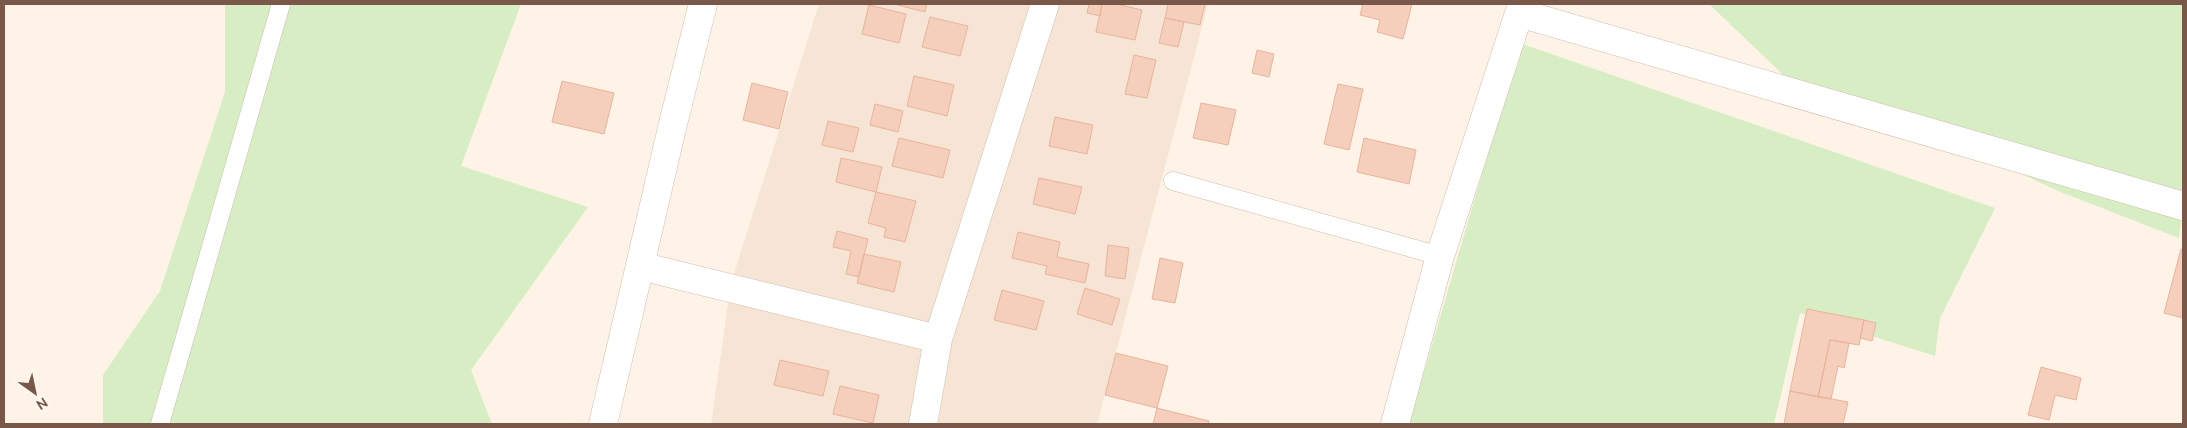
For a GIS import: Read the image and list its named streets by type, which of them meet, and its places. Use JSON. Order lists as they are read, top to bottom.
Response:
{
  "north": "bottom right"
}
